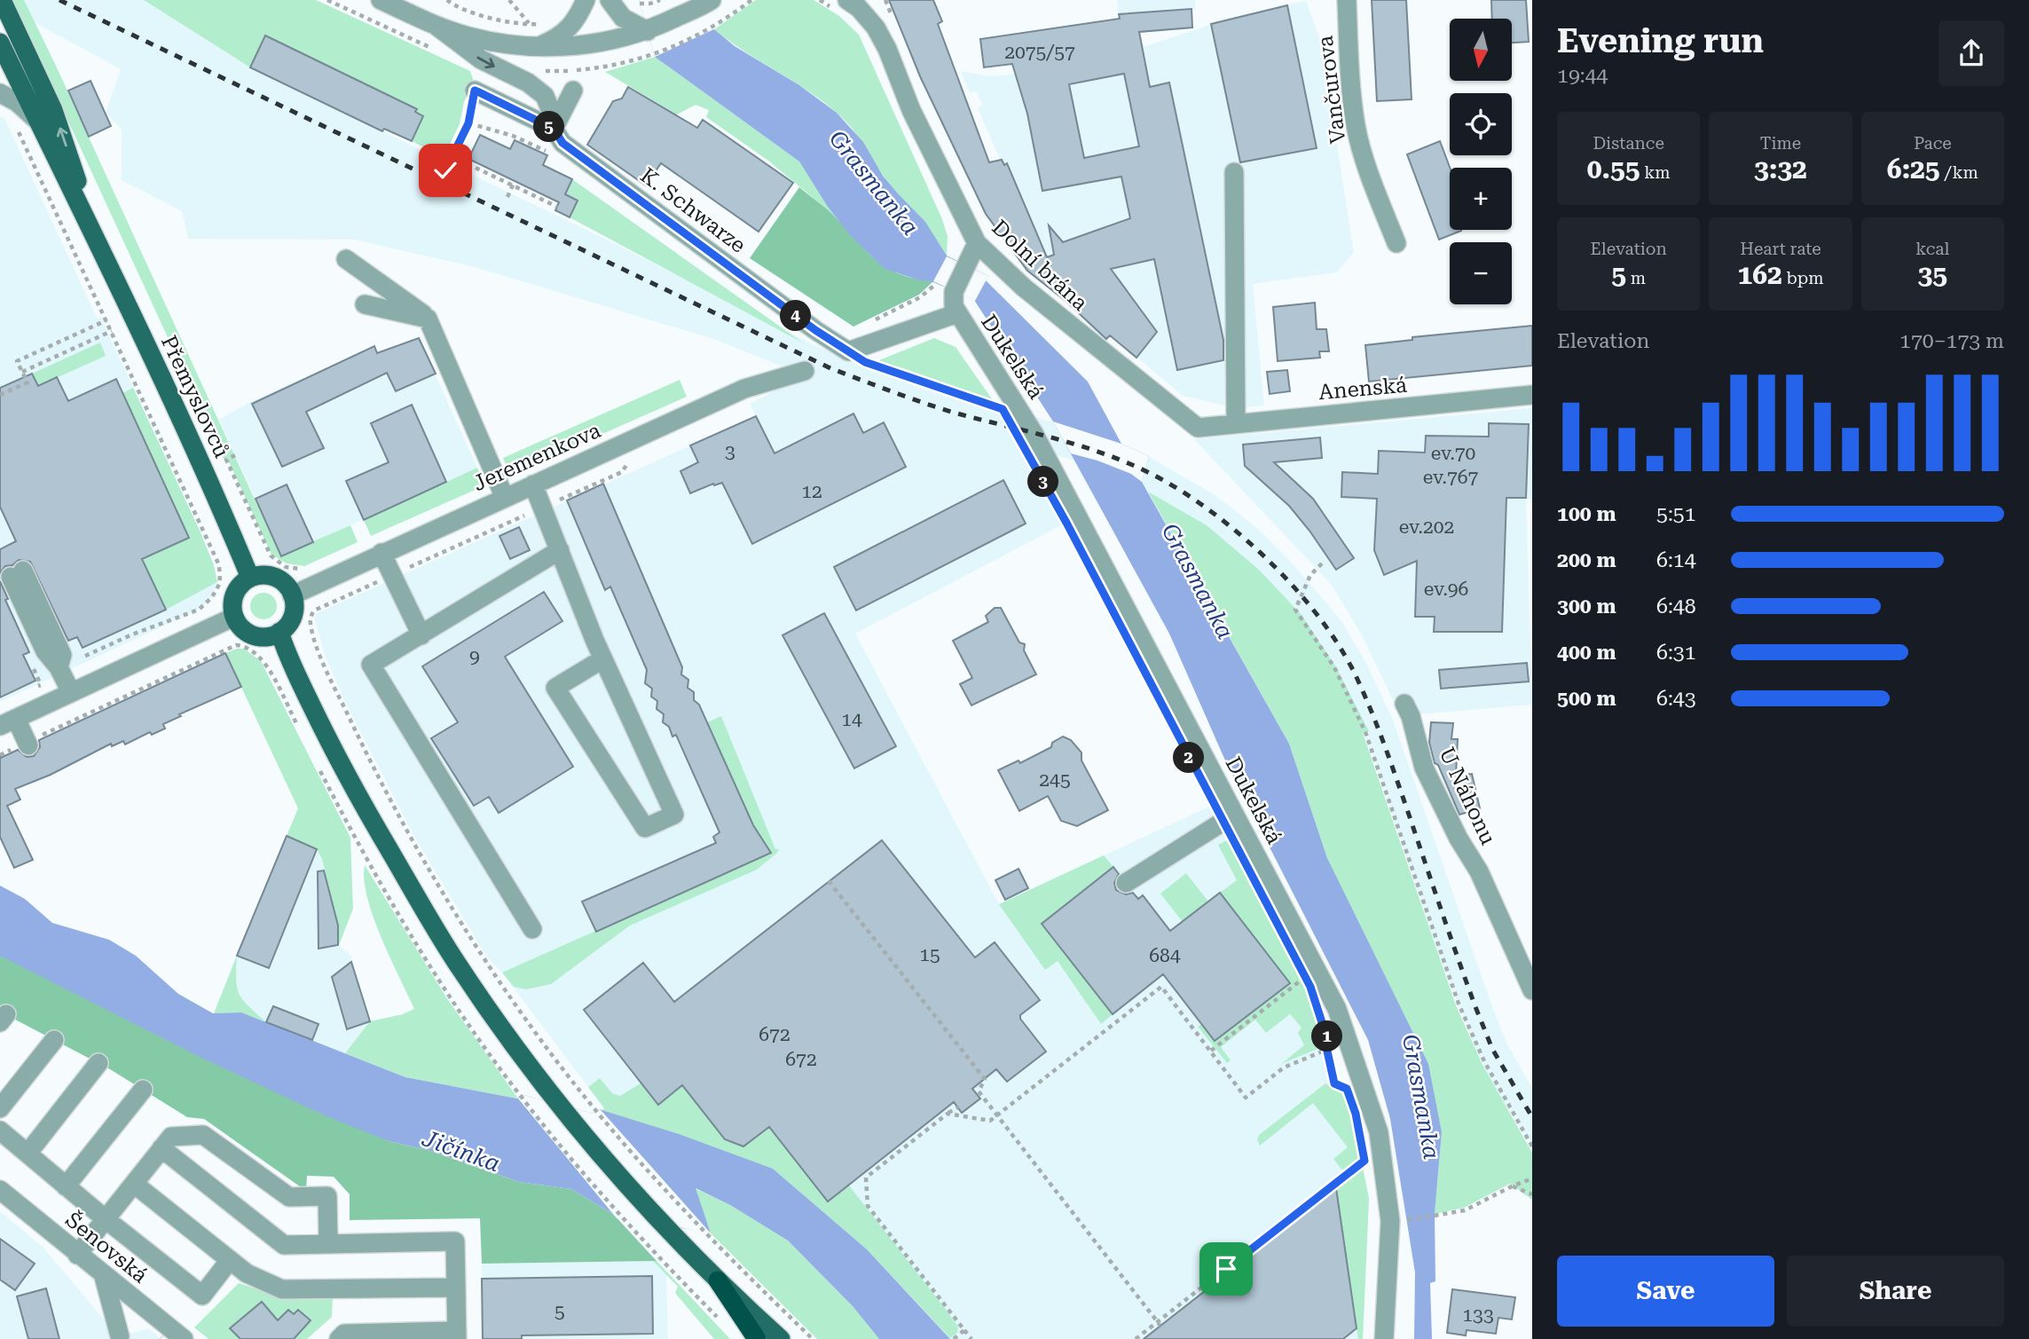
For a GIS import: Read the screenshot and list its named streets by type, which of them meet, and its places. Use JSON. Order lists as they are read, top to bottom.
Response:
{
  "streets": {
    "main road": ["Přemyslovců"],
    "street": [
      "Vančurova",
      "K. Schwarze",
      "Dolní brána",
      "Dukelská",
      "Anenská",
      "Jeremenkova",
      "U Náhonu",
      "Šenovská"
    ]
  },
  "crossings": [
    ["K. Schwarze", "Dukelská"],
    ["Dolní brána", "Anenská"],
    ["Přemyslovců", "Jeremenkova"]
  ],
  "water": ["Grasmanka", "Jičínka"],
  "house_numbers": [
    "2075/57",
    "3",
    "ev.70",
    "ev.767",
    "12",
    "ev.202",
    "ev.96",
    "9",
    "14",
    "245",
    "15",
    "684",
    "672",
    "672",
    "5",
    "133"
  ],
  "north": "bottom",
  "page": {
    "heading": ["Evening run", "19:44"],
    "map_buttons": ["+", "−"],
    "stats": [
      ["Distance", "0.55 km"],
      ["Time", "3:32"],
      ["Pace", "6:25 /km"],
      ["Elevation", "5 m"],
      ["Heart rate", "162 bpm"],
      ["kcal", "35"]
    ],
    "pins": [
      "5",
      "4",
      "3",
      "2",
      "1"
    ],
    "chart": ["Elevation", "170–173 m"],
    "list": [
      {
        "name": "100 m",
        "note": "5:51"
      },
      {
        "name": "200 m",
        "note": "6:14"
      },
      {
        "name": "300 m",
        "note": "6:48"
      },
      {
        "name": "400 m",
        "note": "6:31"
      },
      {
        "name": "500 m",
        "note": "6:43"
      }
    ],
    "buttons": ["Save", "Share"]
  }
}
